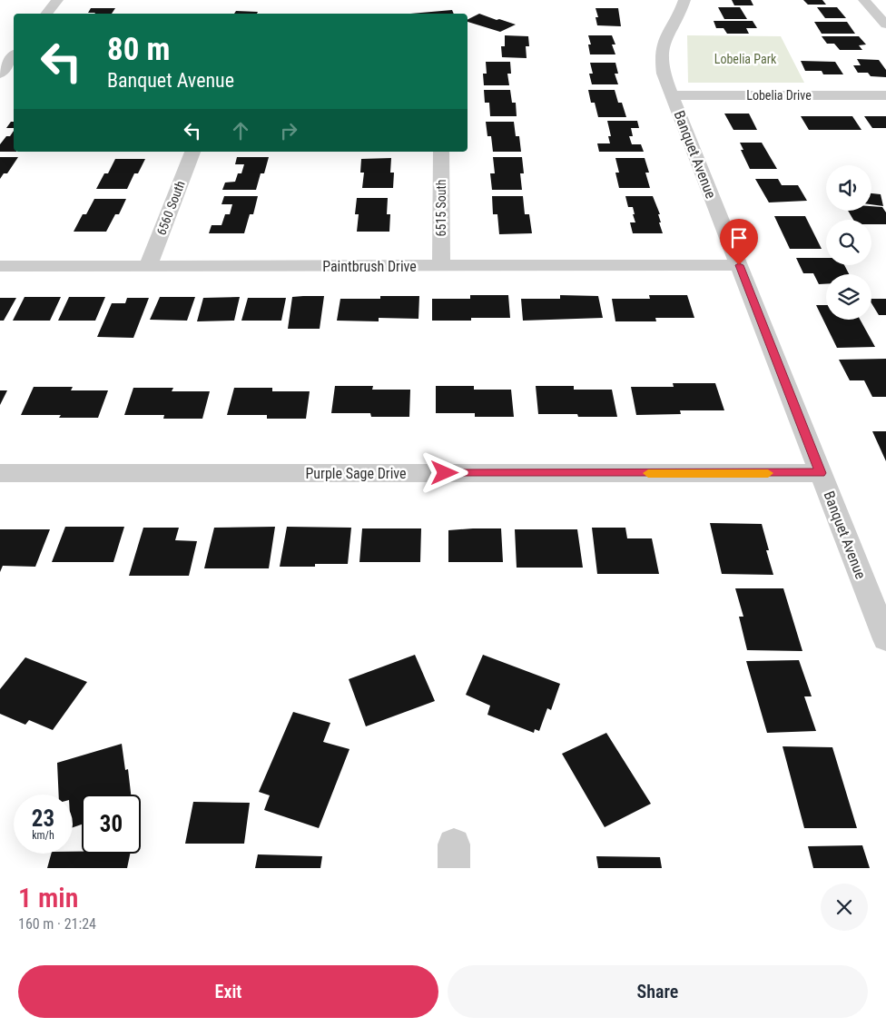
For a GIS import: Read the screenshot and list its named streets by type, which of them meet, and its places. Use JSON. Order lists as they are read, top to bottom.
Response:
{
  "streets": {
    "street": [
      "Lobelia Drive",
      "Banquet Avenue",
      "6560 South",
      "6515 South",
      "Paintbrush Drive",
      "Purple Sage Drive"
    ]
  },
  "crossings": [
    ["Lobelia Drive", "Banquet Avenue"],
    ["Banquet Avenue", "Paintbrush Drive"],
    ["Banquet Avenue", "Purple Sage Drive"],
    ["6560 South", "Paintbrush Drive"],
    ["6515 South", "Paintbrush Drive"]
  ],
  "parks": ["Lobelia Park"],
  "page": {
    "turn": ["80 m", "Banquet Avenue"],
    "speed": "23 km/h",
    "limit": "30",
    "heading": ["1 min", "160 m · 21:24"],
    "buttons": ["Exit", "Share"]
  }
}
